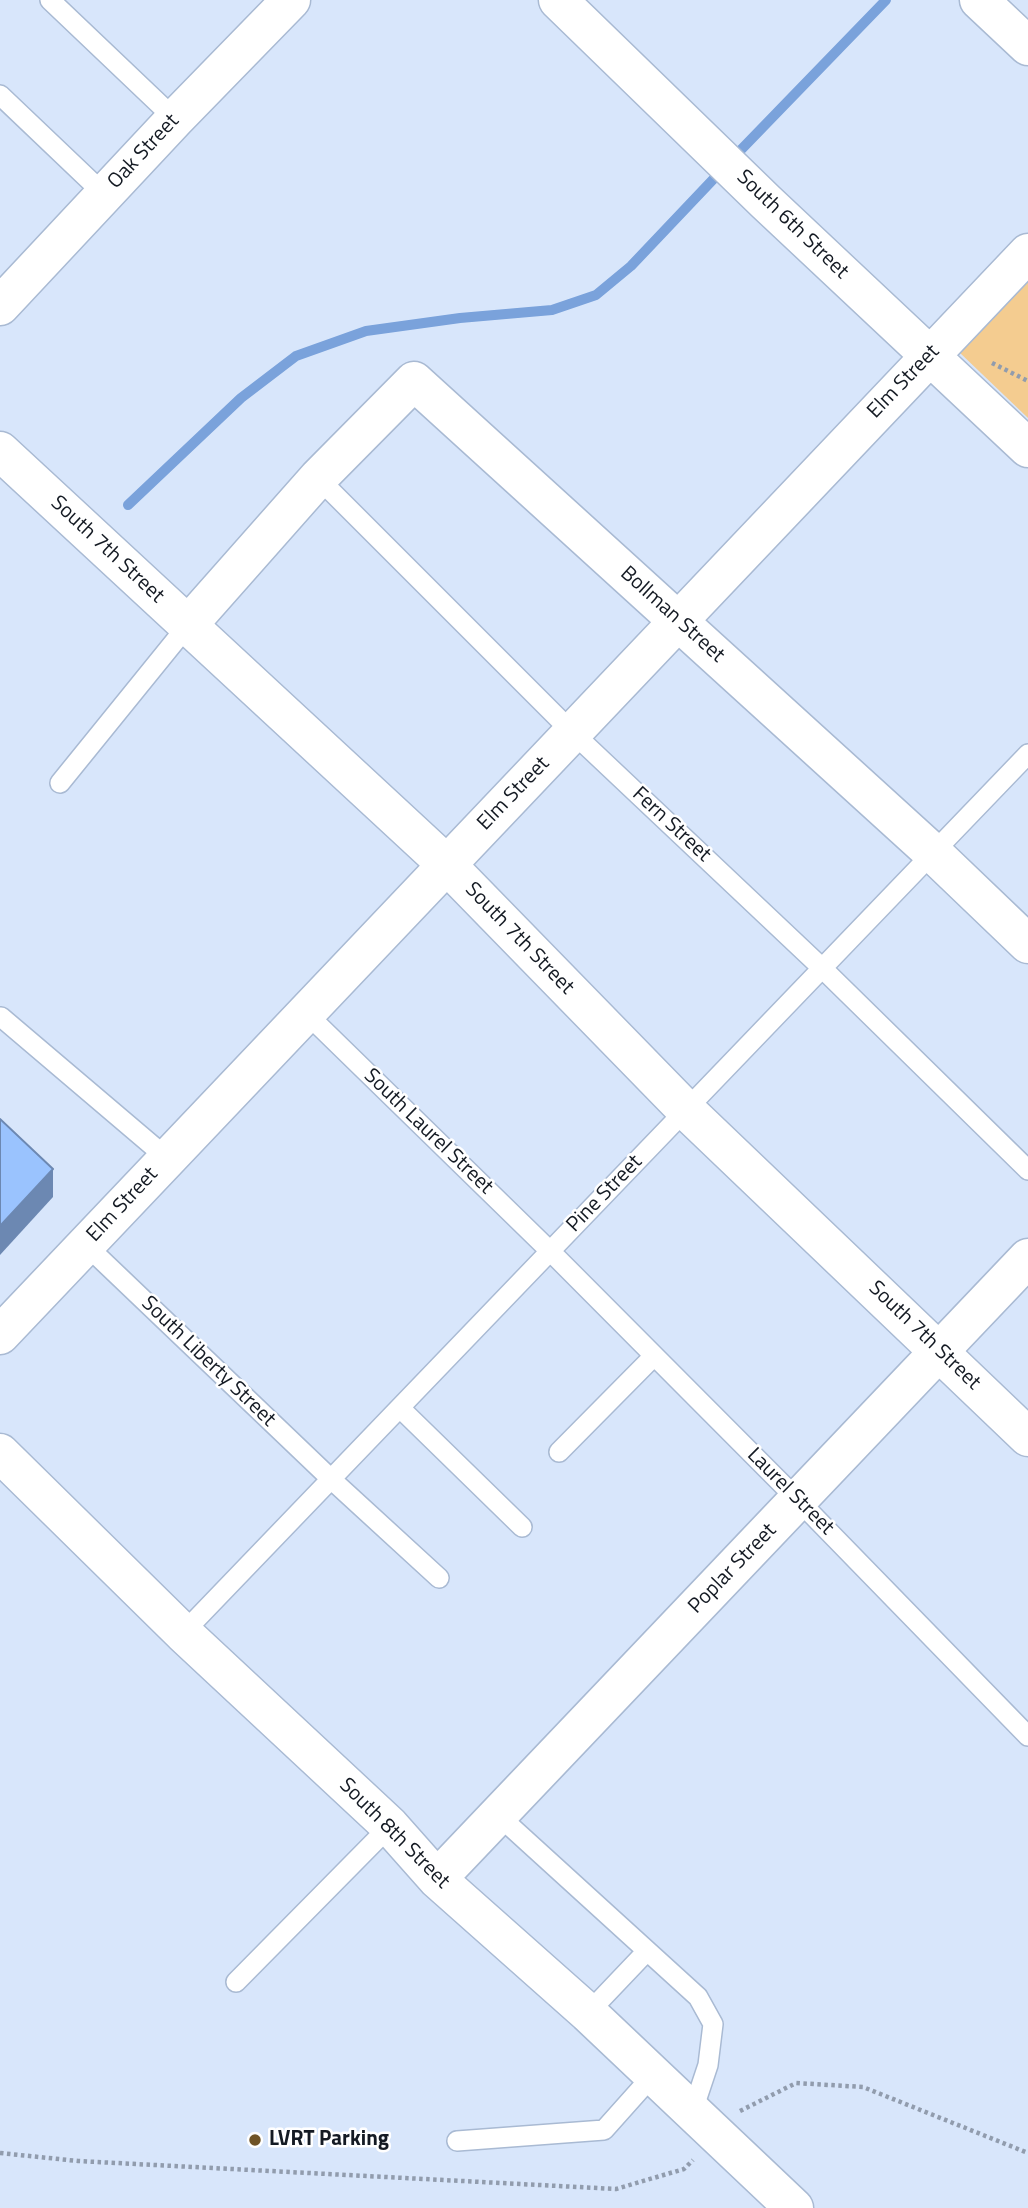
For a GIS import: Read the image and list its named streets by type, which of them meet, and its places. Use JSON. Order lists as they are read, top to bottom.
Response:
{
  "streets": {
    "street": [
      "Oak Street",
      "South 6th Street",
      "Elm Street",
      "South 7th Street",
      "Bollman Street",
      "Poplar Street",
      "South 8th Street"
    ],
    "lane": [
      "Fern Street",
      "South Laurel Street",
      "Pine Street",
      "South Liberty Street",
      "Laurel Street"
    ]
  },
  "crossings": [
    ["South 6th Street", "Elm Street"],
    ["Elm Street", "South 7th Street"],
    ["Elm Street", "Bollman Street"],
    ["Elm Street", "Fern Street"],
    ["Elm Street", "South Laurel Street"],
    ["Elm Street", "South Liberty Street"],
    ["South 7th Street", "Pine Street"],
    ["South 7th Street", "Poplar Street"],
    ["Bollman Street", "Fern Street"],
    ["Bollman Street", "Pine Street"],
    ["Fern Street", "Pine Street"],
    ["South Laurel Street", "Pine Street"],
    ["South Laurel Street", "Laurel Street"],
    ["Pine Street", "South Liberty Street"],
    ["Pine Street", "Laurel Street"],
    ["Pine Street", "South 8th Street"],
    ["Laurel Street", "Poplar Street"],
    ["Poplar Street", "South 8th Street"]
  ],
  "places": ["LVRT Parking"]
}
